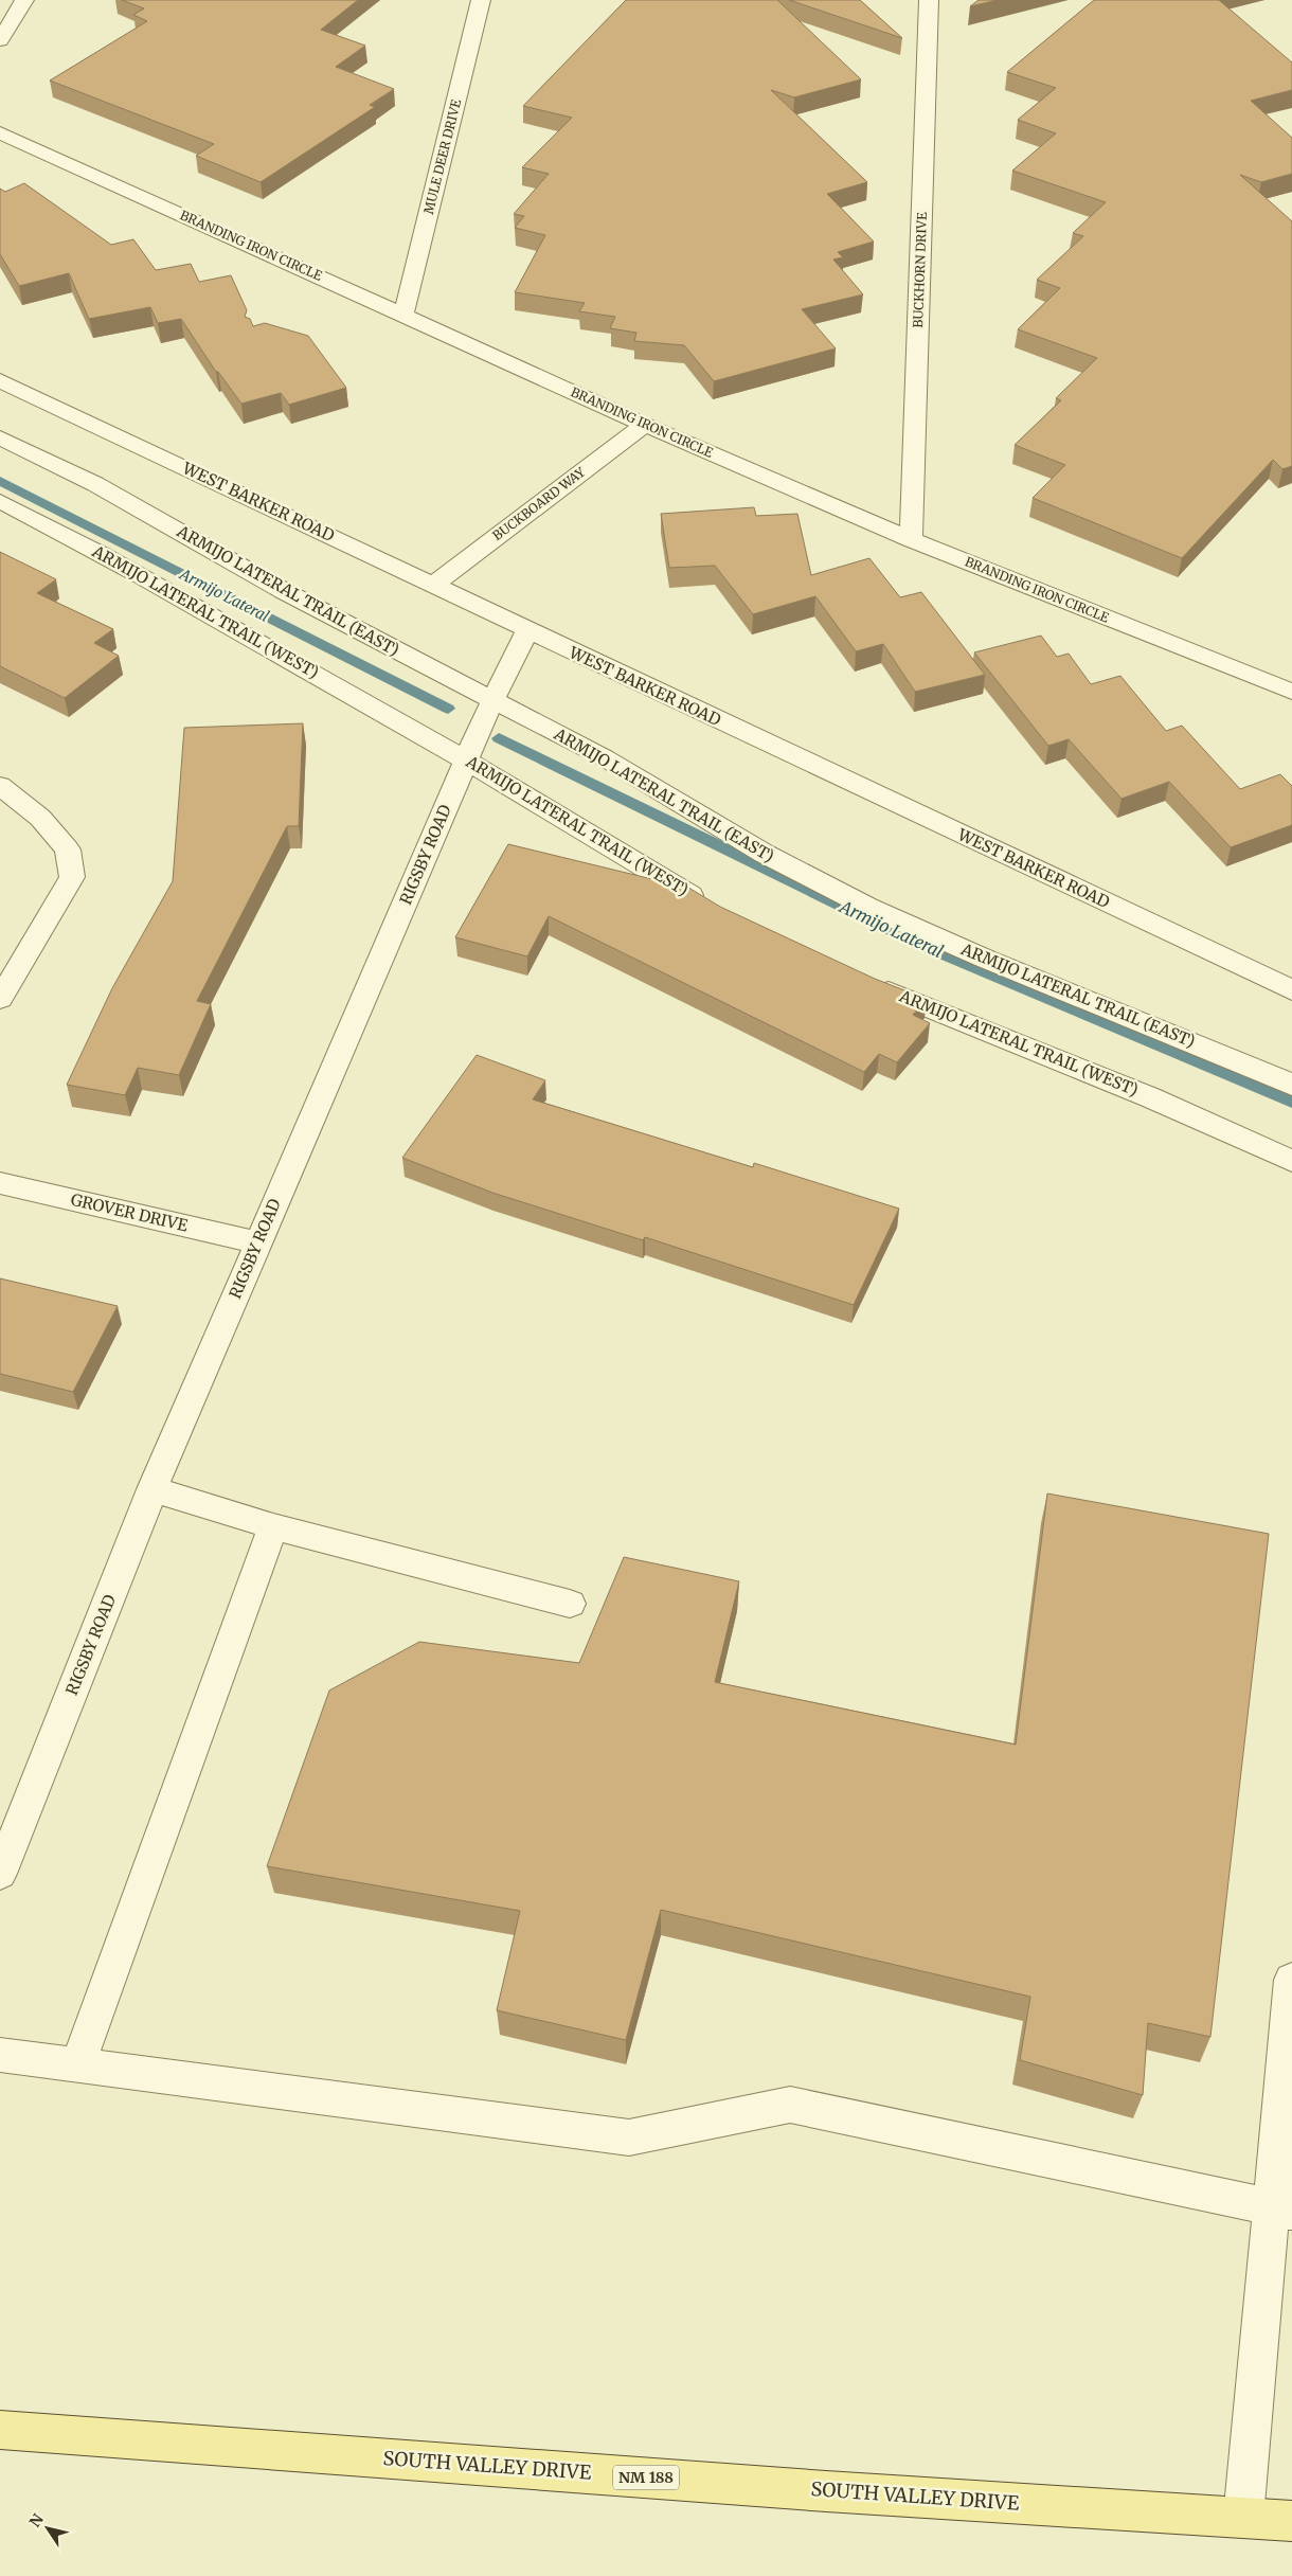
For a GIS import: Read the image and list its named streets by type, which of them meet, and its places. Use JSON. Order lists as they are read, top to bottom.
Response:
{
  "streets": {
    "main road": ["SOUTH VALLEY DRIVE", "NM 188"],
    "street": [
      "MULE DEER DRIVE",
      "BRANDING IRON CIRCLE",
      "BUCKHORN DRIVE",
      "WEST BARKER ROAD",
      "BUCKBOARD WAY",
      "ARMIJO LATERAL TRAIL (EAST)",
      "ARMIJO LATERAL TRAIL (WEST)",
      "RIGSBY ROAD",
      "GROVER DRIVE"
    ]
  },
  "crossings": [
    ["MULE DEER DRIVE", "BRANDING IRON CIRCLE"],
    ["BRANDING IRON CIRCLE", "BUCKHORN DRIVE"],
    ["BRANDING IRON CIRCLE", "BUCKBOARD WAY"],
    ["WEST BARKER ROAD", "BUCKBOARD WAY"],
    ["WEST BARKER ROAD", "RIGSBY ROAD"],
    ["ARMIJO LATERAL TRAIL (EAST)", "RIGSBY ROAD"],
    ["ARMIJO LATERAL TRAIL (WEST)", "RIGSBY ROAD"],
    ["RIGSBY ROAD", "GROVER DRIVE"]
  ],
  "water": ["Armijo Lateral"],
  "north": "top left"
}
